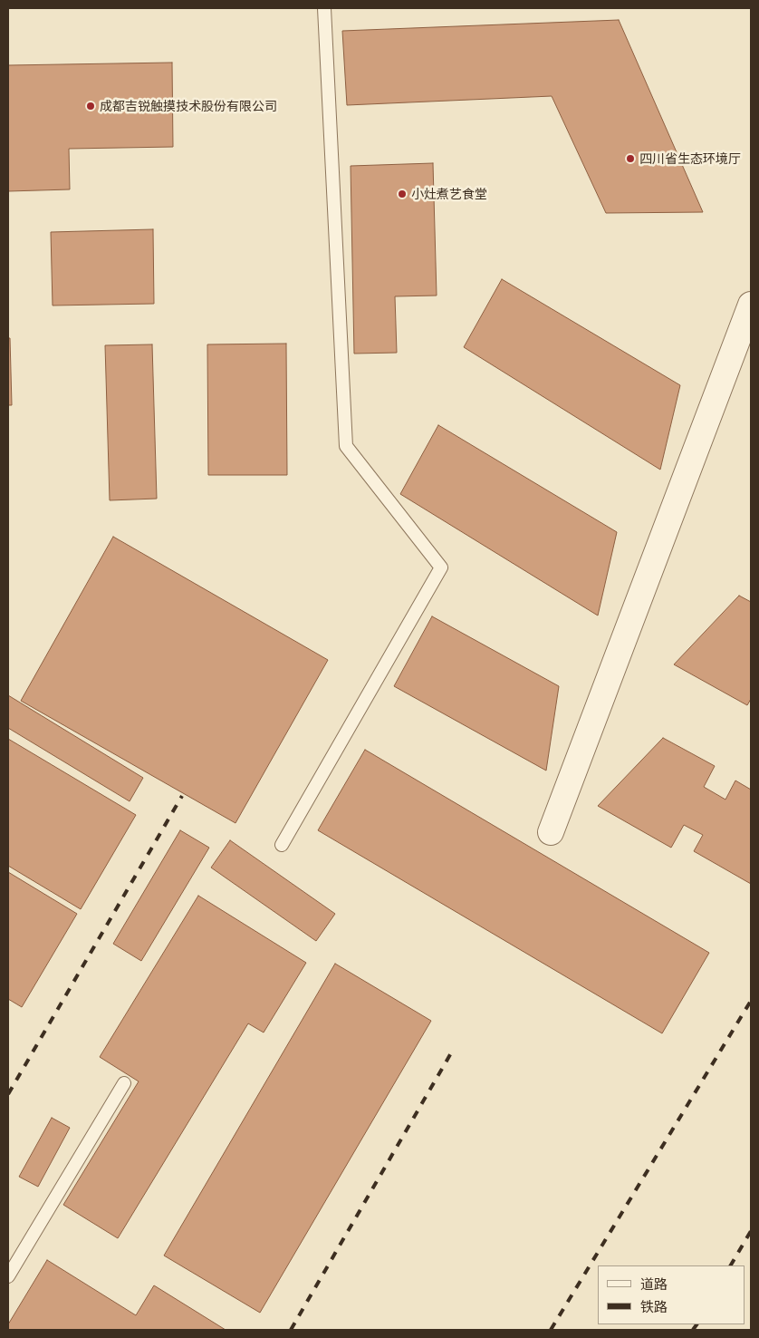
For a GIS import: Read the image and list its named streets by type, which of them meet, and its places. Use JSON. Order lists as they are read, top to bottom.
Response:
{
  "places": ["成都吉锐触摸技术股份有限公司", "四川省生态环境厅", "小灶煮艺食堂"],
  "legend": ["道路", "铁路"]
}
